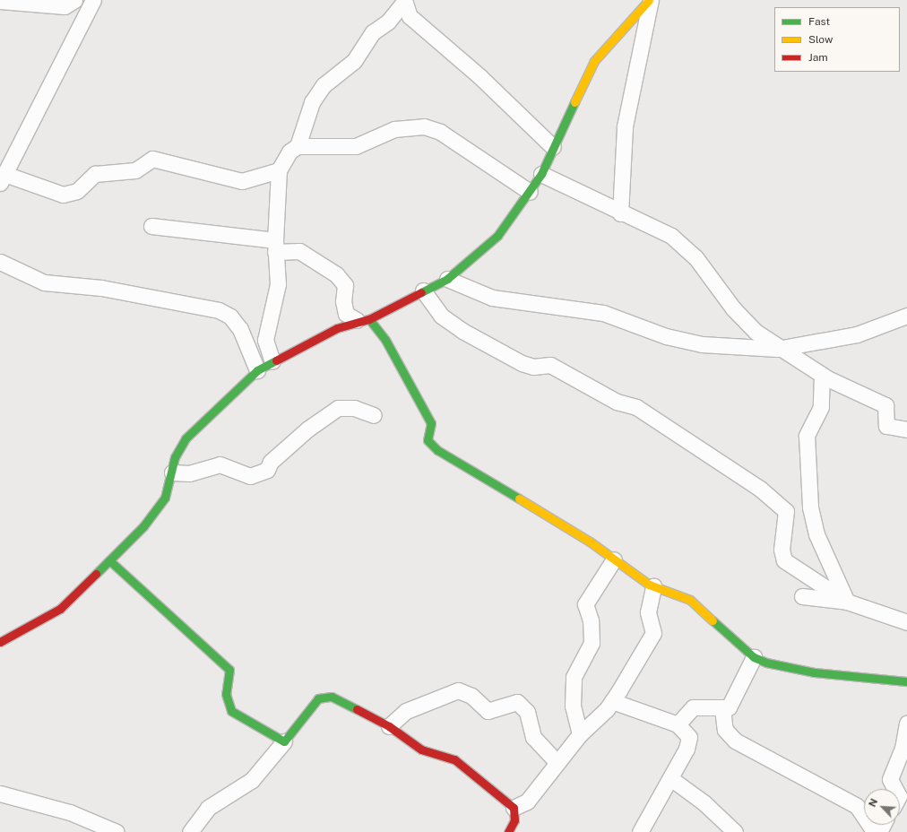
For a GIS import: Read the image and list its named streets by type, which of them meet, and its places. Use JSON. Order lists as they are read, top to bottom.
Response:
{
  "legend": ["Fast", "Slow", "Jam"],
  "north": "top left"
}
